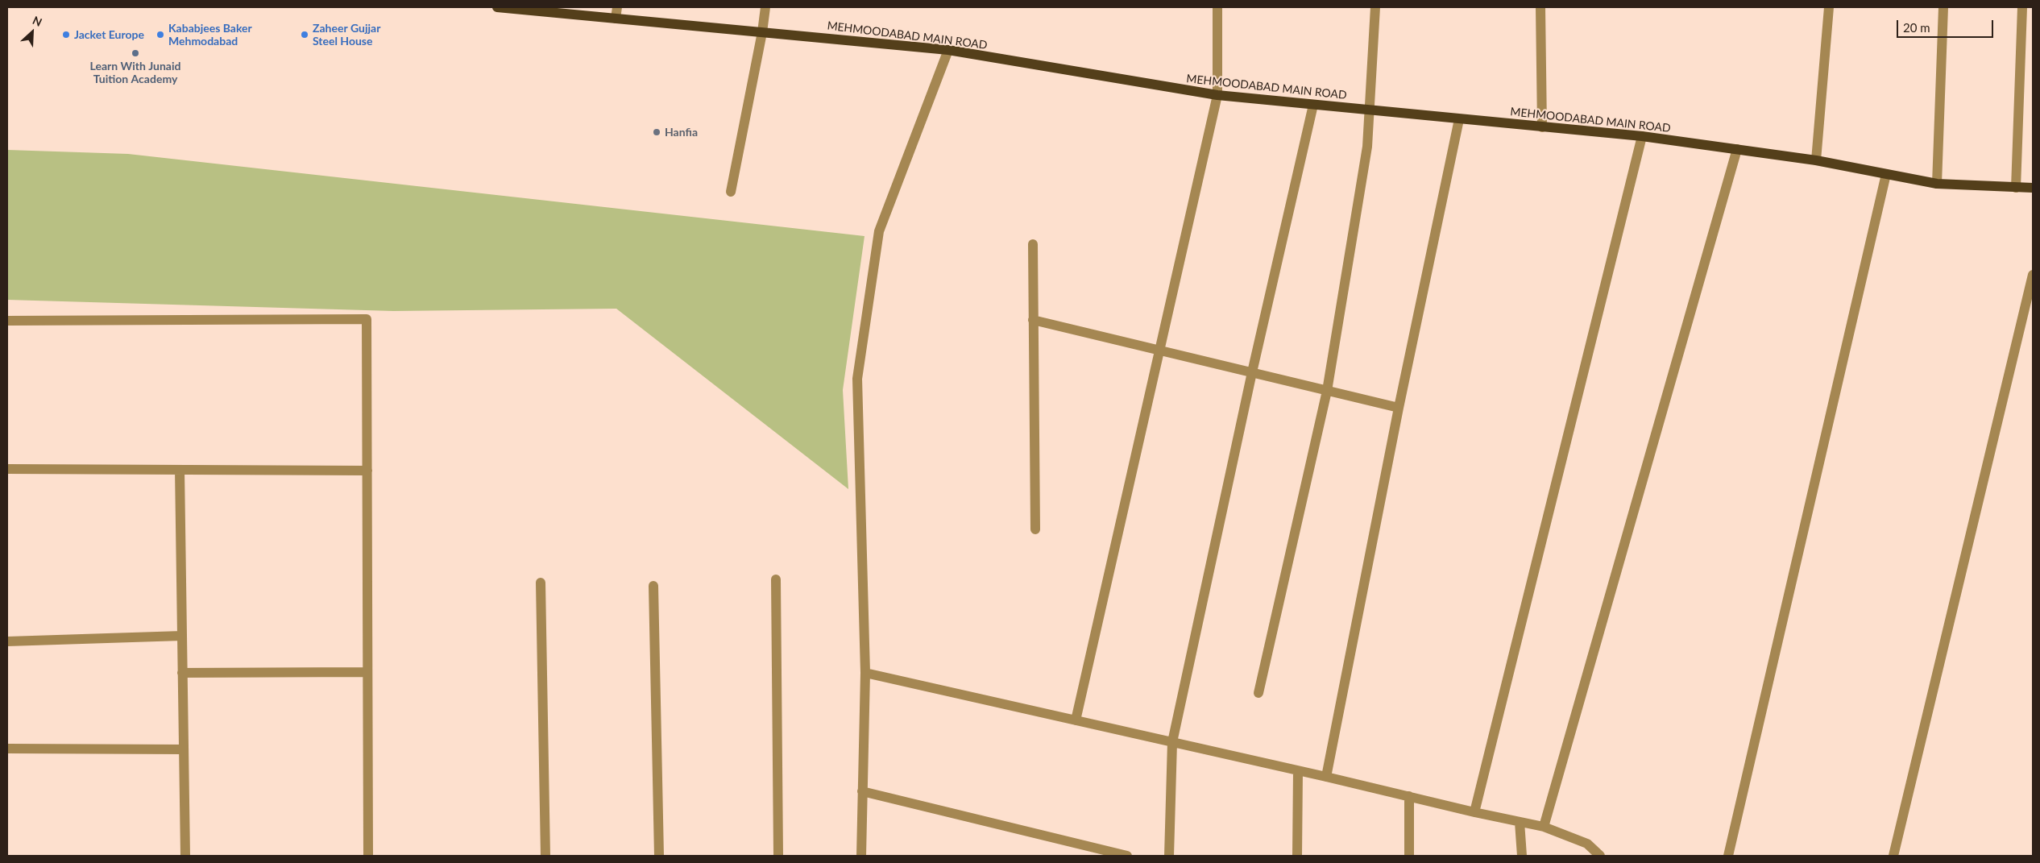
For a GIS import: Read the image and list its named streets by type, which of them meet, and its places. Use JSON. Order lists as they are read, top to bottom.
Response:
{
  "streets": {
    "main road": ["MEHMOODABAD MAIN ROAD"]
  },
  "places": [
    "Jacket Europe",
    "Kababjees Baker Mehmodabad",
    "Zaheer Gujjar Steel House",
    "Learn With Junaid Tuition Academy",
    "Hanfia"
  ],
  "scale_bar": "20 m",
  "north": "top right"
}
